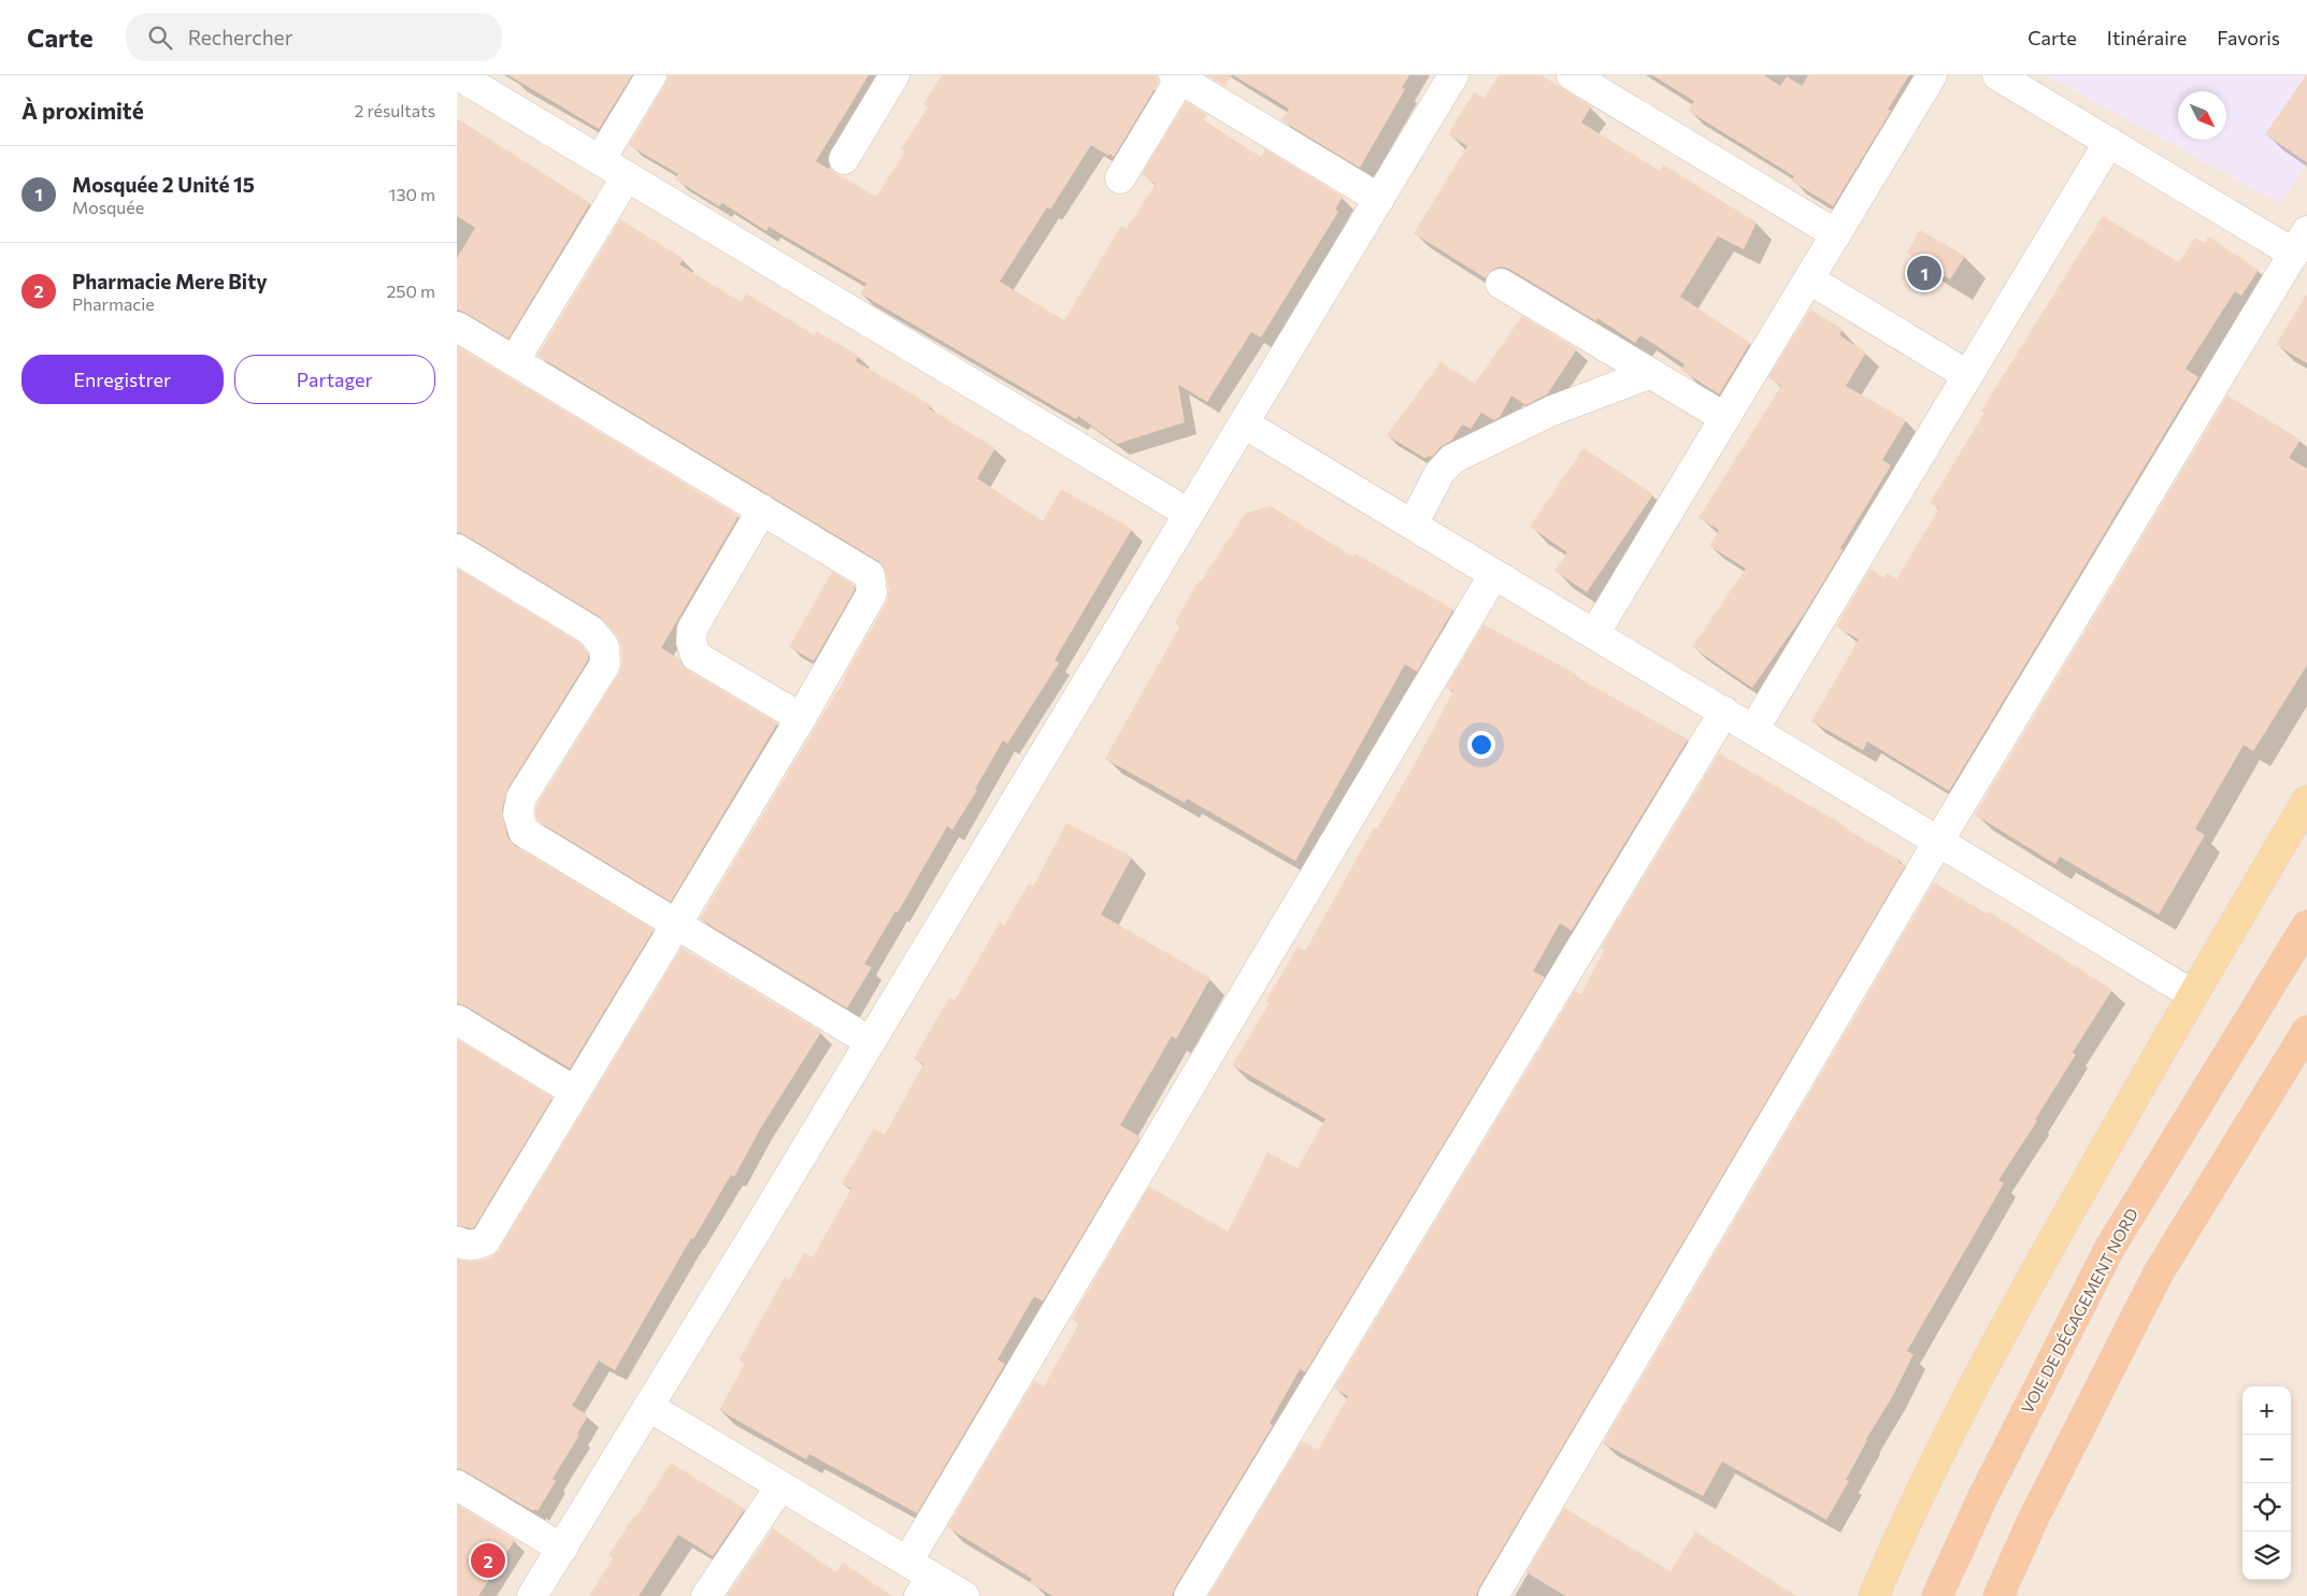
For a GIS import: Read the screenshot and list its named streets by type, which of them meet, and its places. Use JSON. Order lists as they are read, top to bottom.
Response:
{
  "streets": {
    "highway": ["VOIE DE DÉGAGEMENT NORD"]
  },
  "north": "bottom right",
  "page": {
    "header": "Carte",
    "search": "Rechercher",
    "nav": ["Carte", "Itinéraire", "Favoris"],
    "heading": ["À proximité", "2 résultats"],
    "list": [
      {
        "mark": "1",
        "name": "Mosquée 2 Unité 15",
        "note": "Mosquée",
        "value": "130 m"
      },
      {
        "mark": "2",
        "name": "Pharmacie Mere Bity",
        "note": "Pharmacie",
        "value": "250 m"
      }
    ],
    "pins": ["1", "2"],
    "buttons": ["Enregistrer", "Partager"],
    "map_buttons": ["+", "−"]
  }
}
